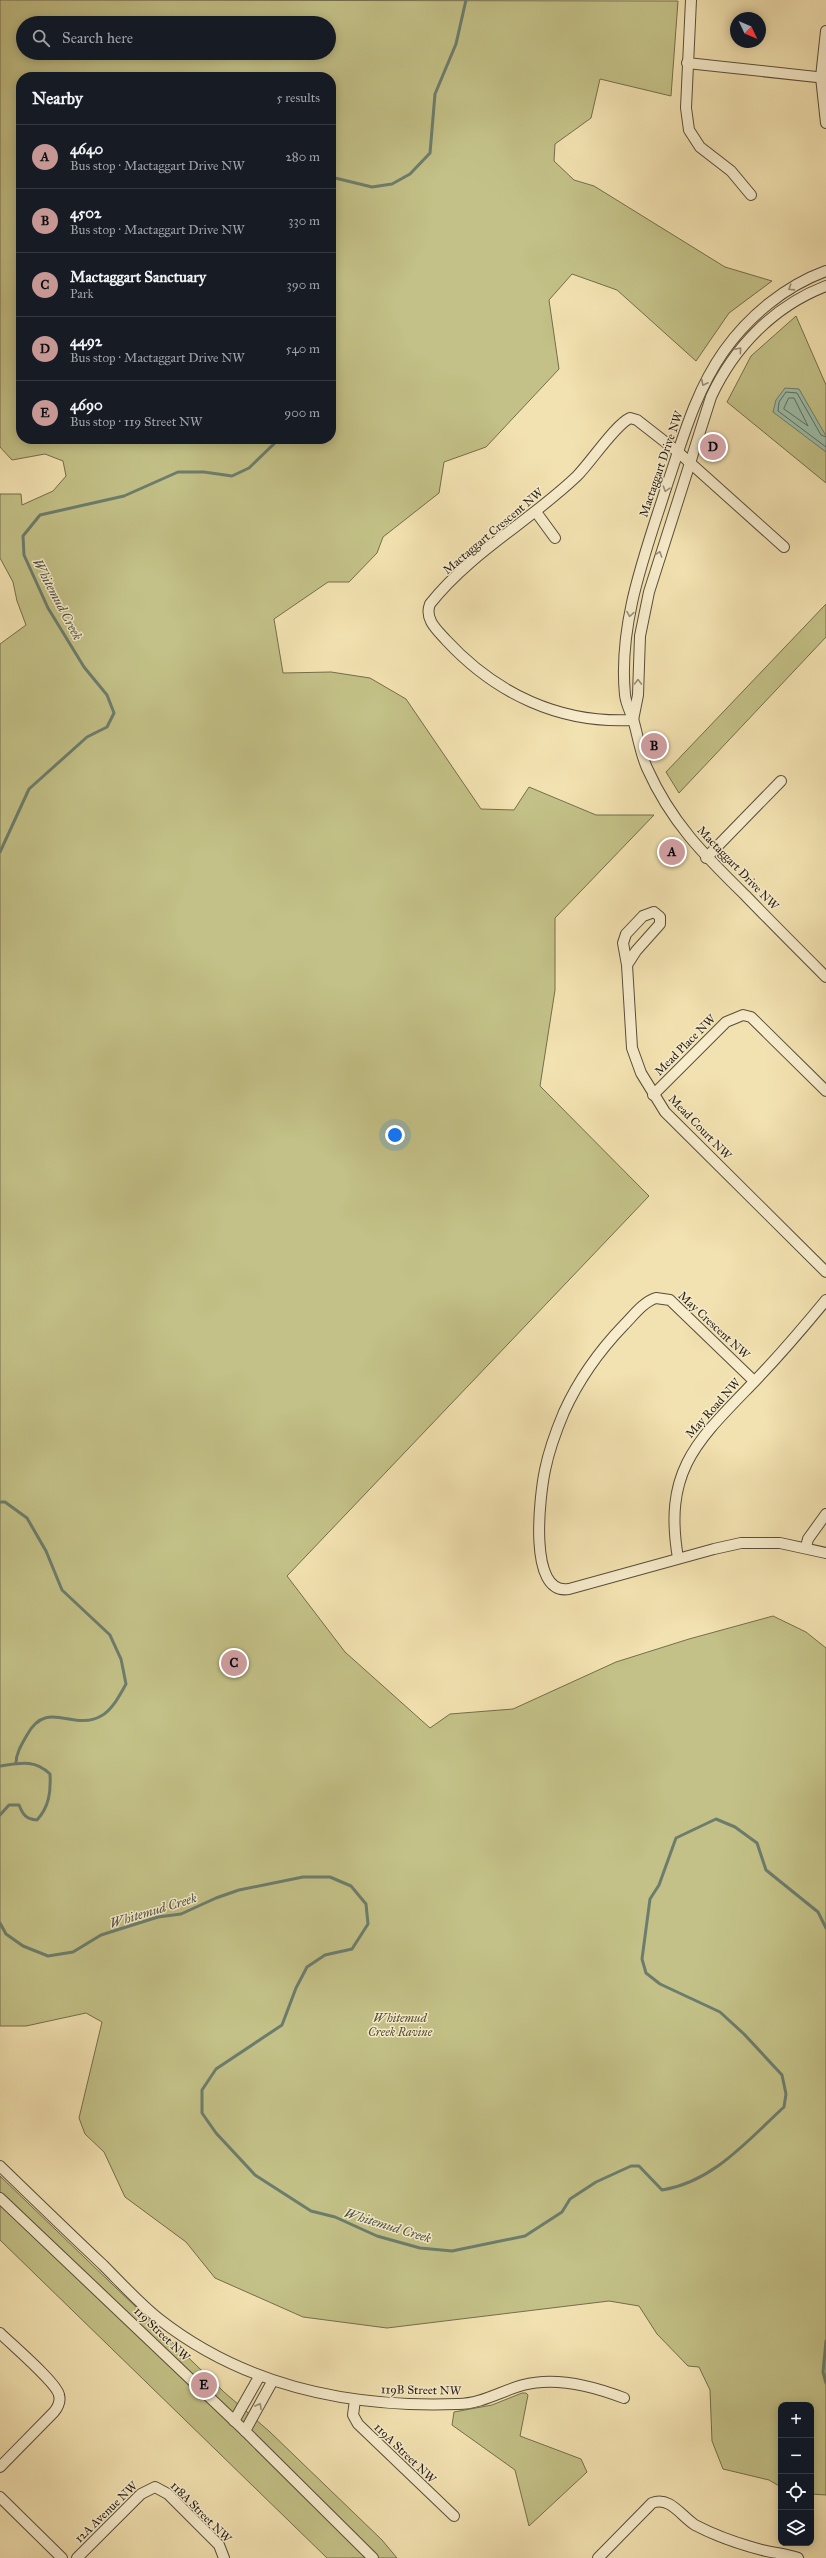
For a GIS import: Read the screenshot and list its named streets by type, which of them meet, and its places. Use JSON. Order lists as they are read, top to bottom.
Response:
{
  "streets": {
    "street": [
      "Mactaggart Drive NW",
      "Mactaggart Crescent NW",
      "Mead Place NW",
      "Mead Court NW",
      "May Crescent NW",
      "May Road NW",
      "119 Street NW",
      "119B Street NW",
      "119A Street NW",
      "12A Avenue NW",
      "118A Street NW"
    ]
  },
  "crossings": [
    ["Mactaggart Drive NW", "Mactaggart Crescent NW"],
    ["Mead Place NW", "Mead Court NW"],
    ["May Crescent NW", "May Road NW"],
    ["119 Street NW", "119B Street NW"],
    ["119 Street NW", "119A Street NW"],
    ["119B Street NW", "119A Street NW"],
    ["12A Avenue NW", "118A Street NW"]
  ],
  "water": ["Whitemud Creek"],
  "parks": ["Whitemud Creek Ravine"],
  "north": "bottom right",
  "page": {
    "search": "Search here",
    "heading": ["Nearby", "5 results"],
    "list": [
      {
        "mark": "A",
        "name": "4640",
        "note": "Bus stop · Mactaggart Drive NW",
        "value": "280 m"
      },
      {
        "mark": "B",
        "name": "4502",
        "note": "Bus stop · Mactaggart Drive NW",
        "value": "330 m"
      },
      {
        "mark": "C",
        "name": "Mactaggart Sanctuary",
        "note": "Park",
        "value": "390 m"
      },
      {
        "mark": "D",
        "name": "4492",
        "note": "Bus stop · Mactaggart Drive NW",
        "value": "540 m"
      },
      {
        "mark": "E",
        "name": "4690",
        "note": "Bus stop · 119 Street NW",
        "value": "900 m"
      }
    ],
    "pins": [
      "D",
      "B",
      "A",
      "C",
      "E"
    ],
    "map_buttons": ["+", "−"]
  }
}
